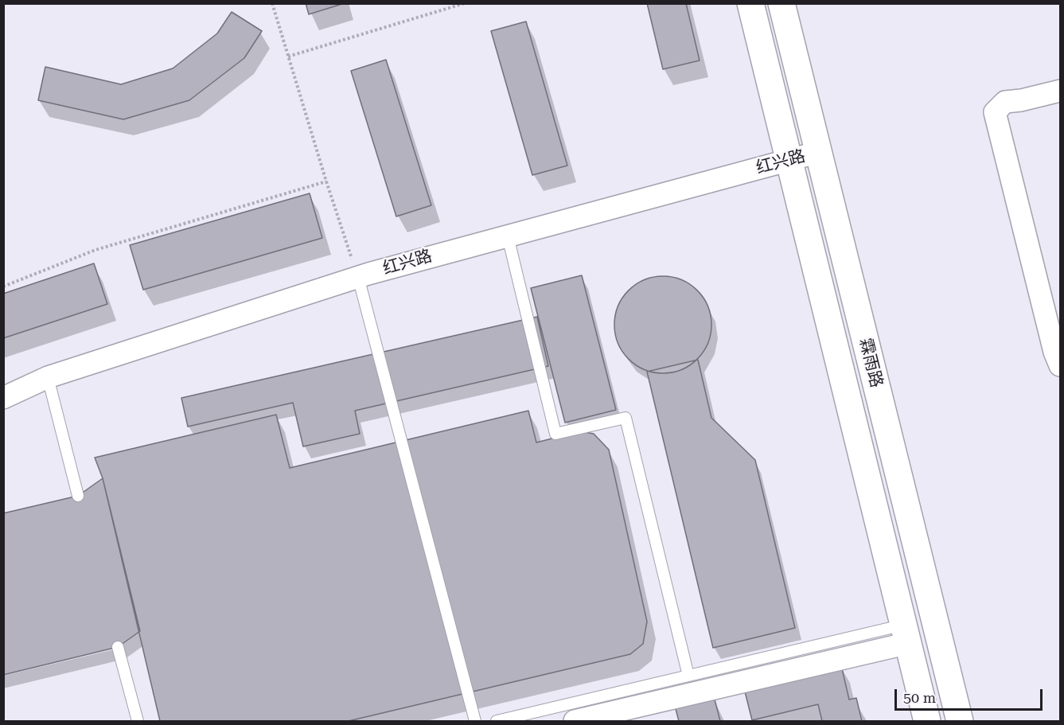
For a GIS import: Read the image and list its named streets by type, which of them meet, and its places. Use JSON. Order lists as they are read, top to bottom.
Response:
{
  "streets": {
    "main road": ["霖雨路"],
    "street": ["红兴路"]
  },
  "crossings": [
    ["红兴路", "霖雨路"]
  ],
  "scale_bar": "50 m"
}
